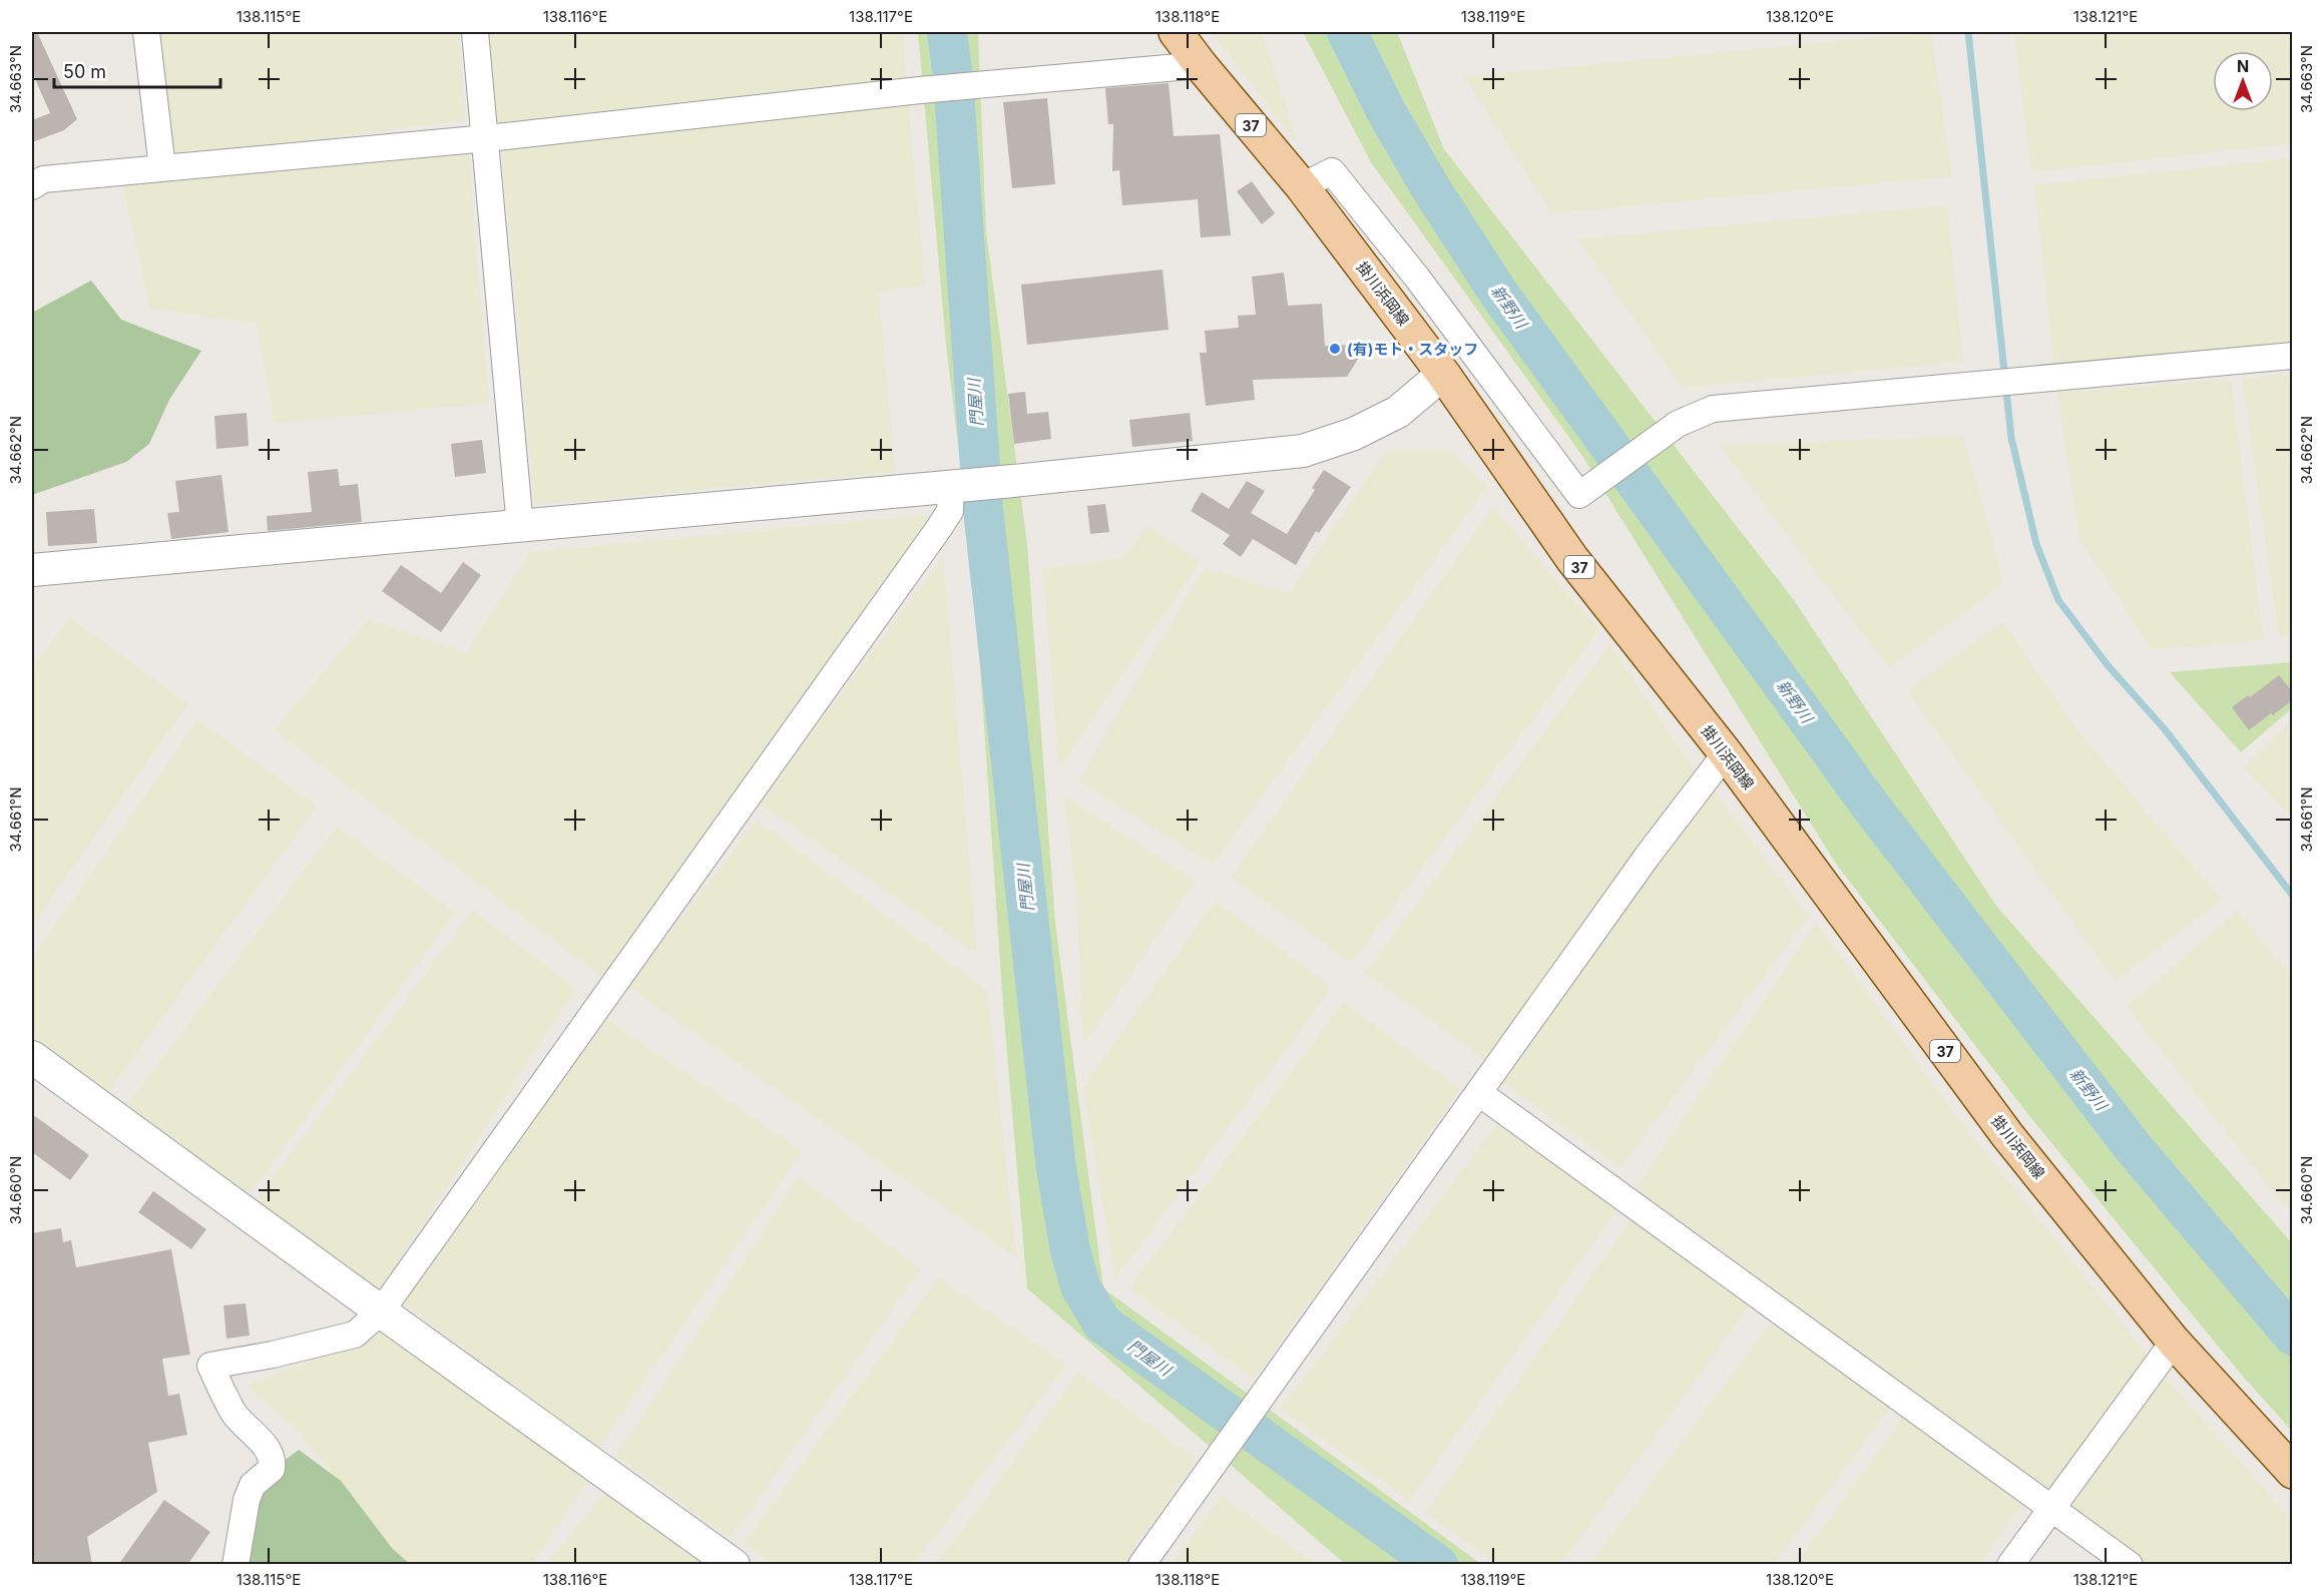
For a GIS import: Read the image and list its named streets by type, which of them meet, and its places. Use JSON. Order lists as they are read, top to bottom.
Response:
{
  "streets": {
    "main road": ["37", "掛川浜岡線"]
  },
  "water": ["新野川", "門屋川"],
  "places": ["(有)モト・スタッフ"],
  "scale_bar": "50 m",
  "north": "top",
  "coordinates": [
    "138.115°E",
    "138.116°E",
    "138.117°E",
    "138.118°E",
    "138.119°E",
    "138.120°E",
    "138.121°E",
    "34.663°N",
    "34.662°N",
    "34.661°N",
    "34.660°N"
  ]
}
